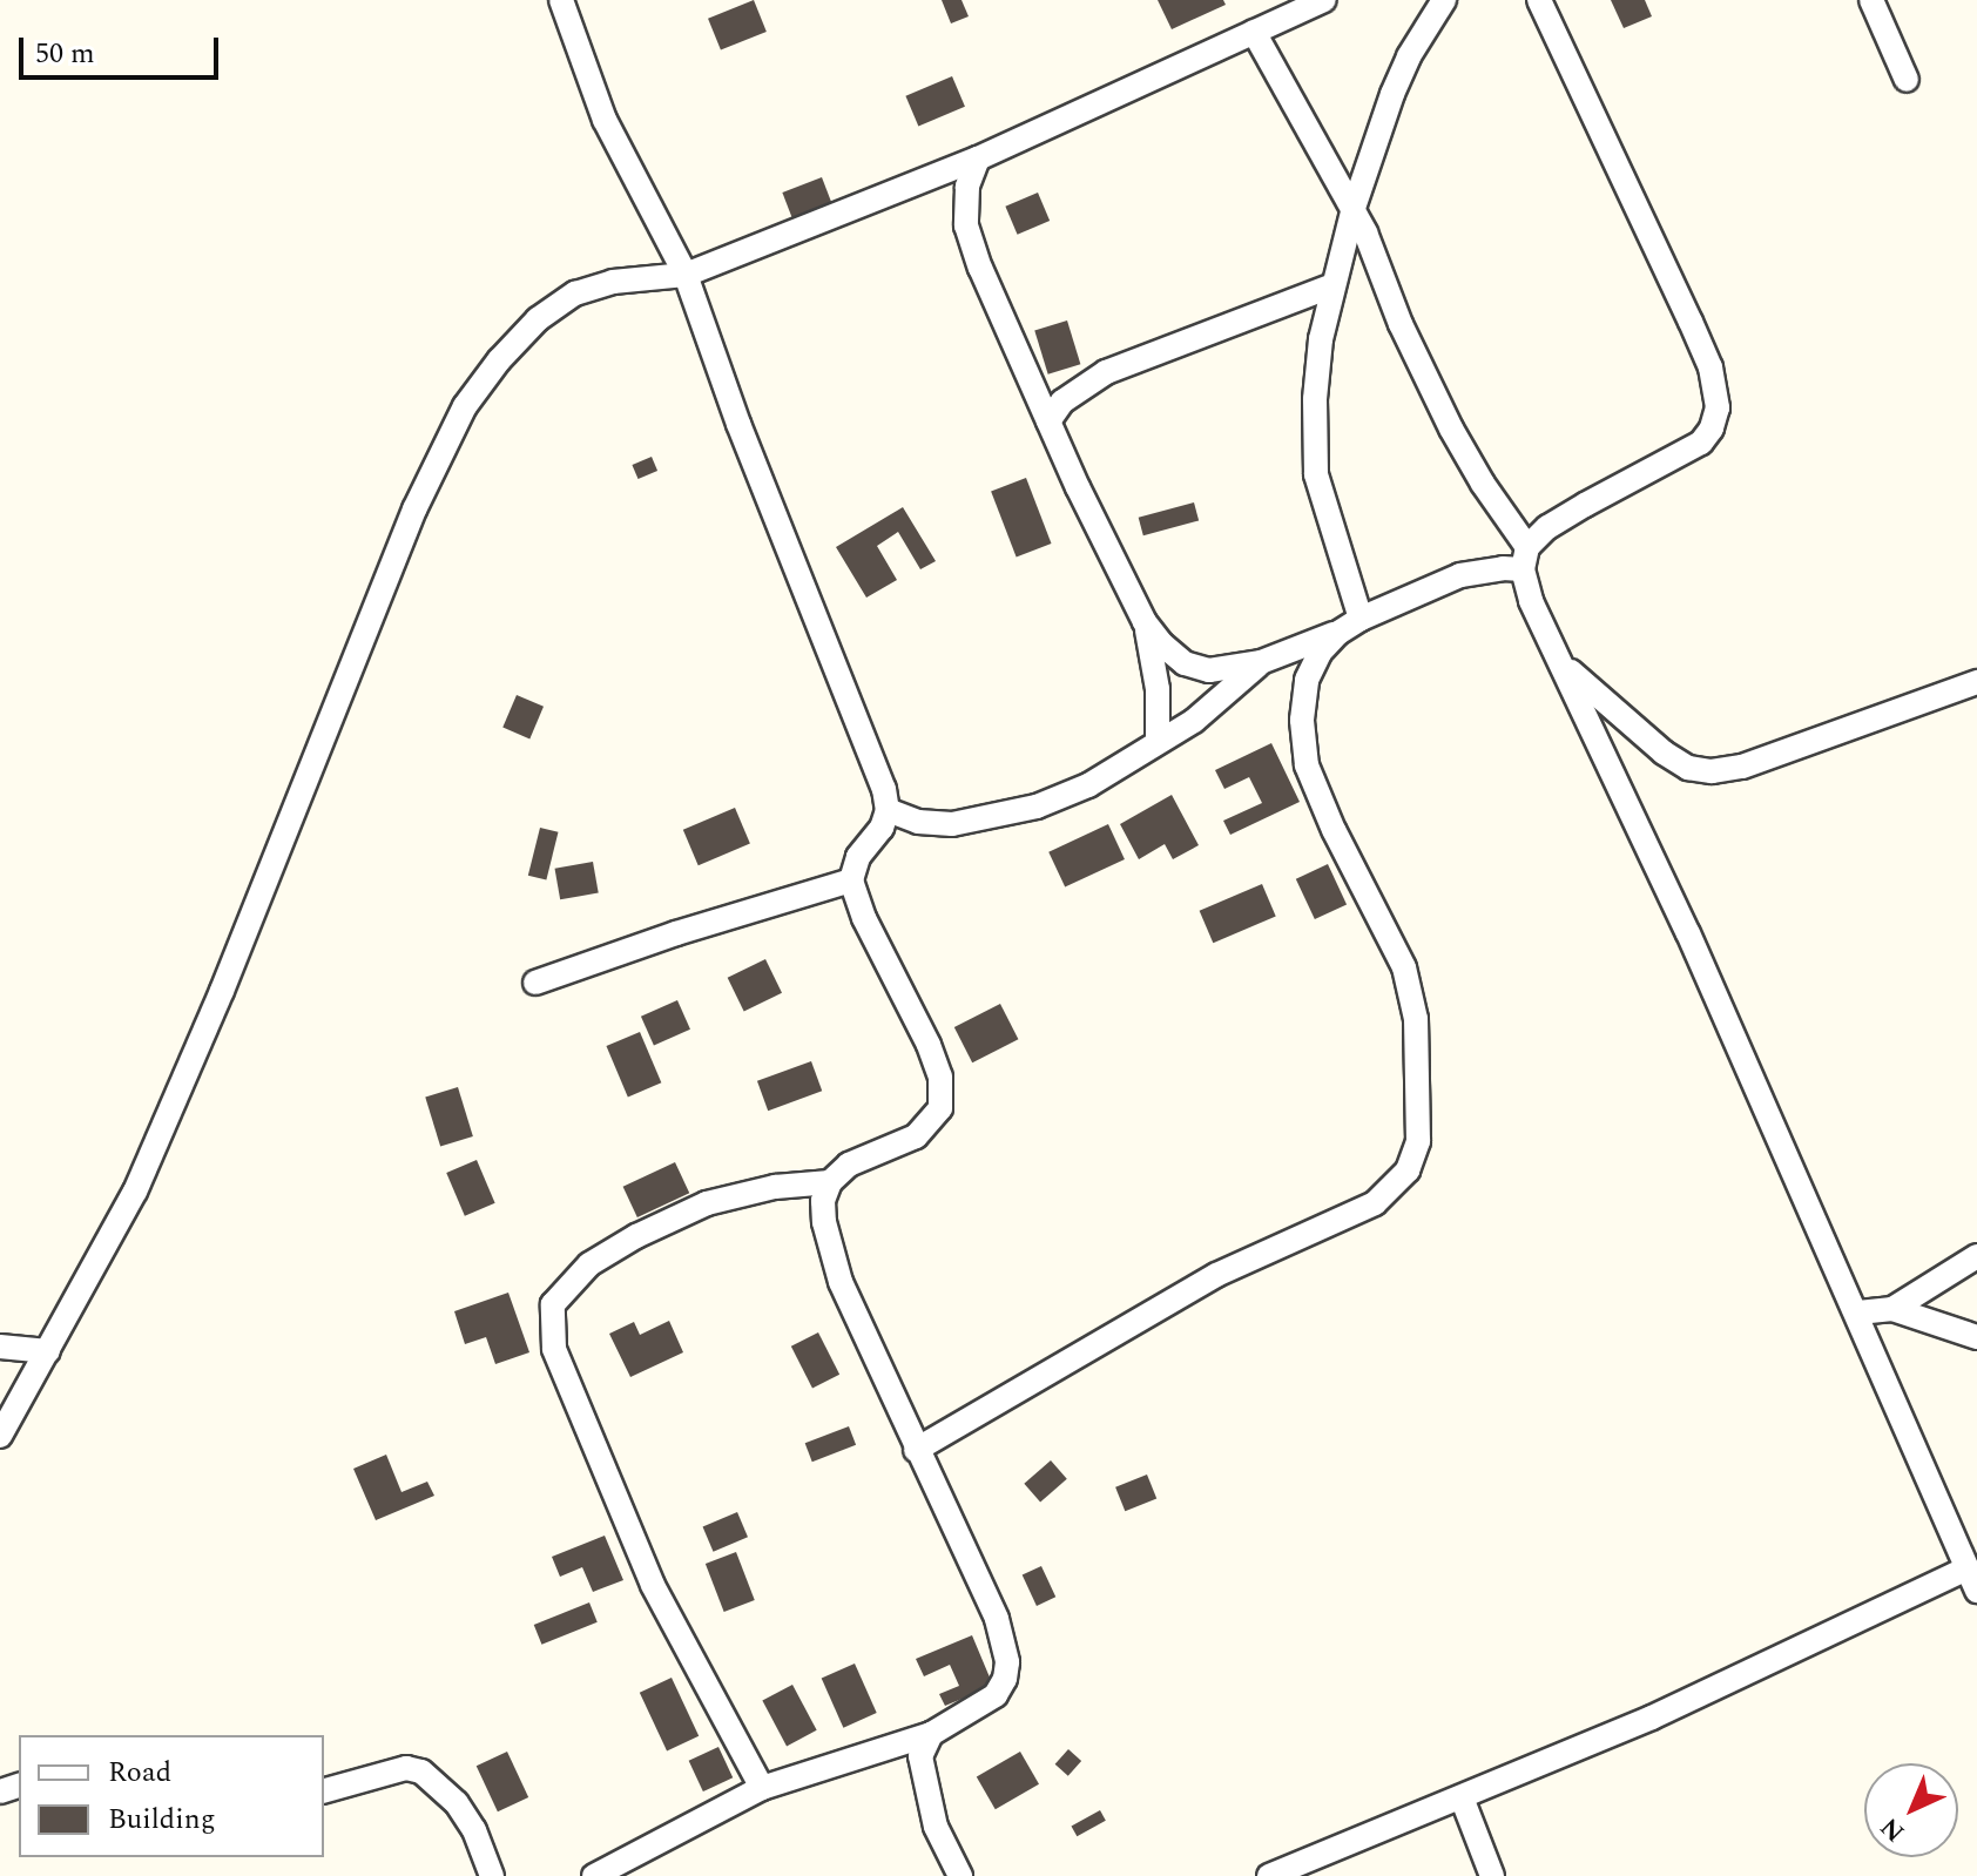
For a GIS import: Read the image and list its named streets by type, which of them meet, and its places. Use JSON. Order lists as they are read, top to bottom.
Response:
{
  "legend": ["Road", "Building"],
  "scale_bar": "50 m",
  "north": "bottom left"
}
